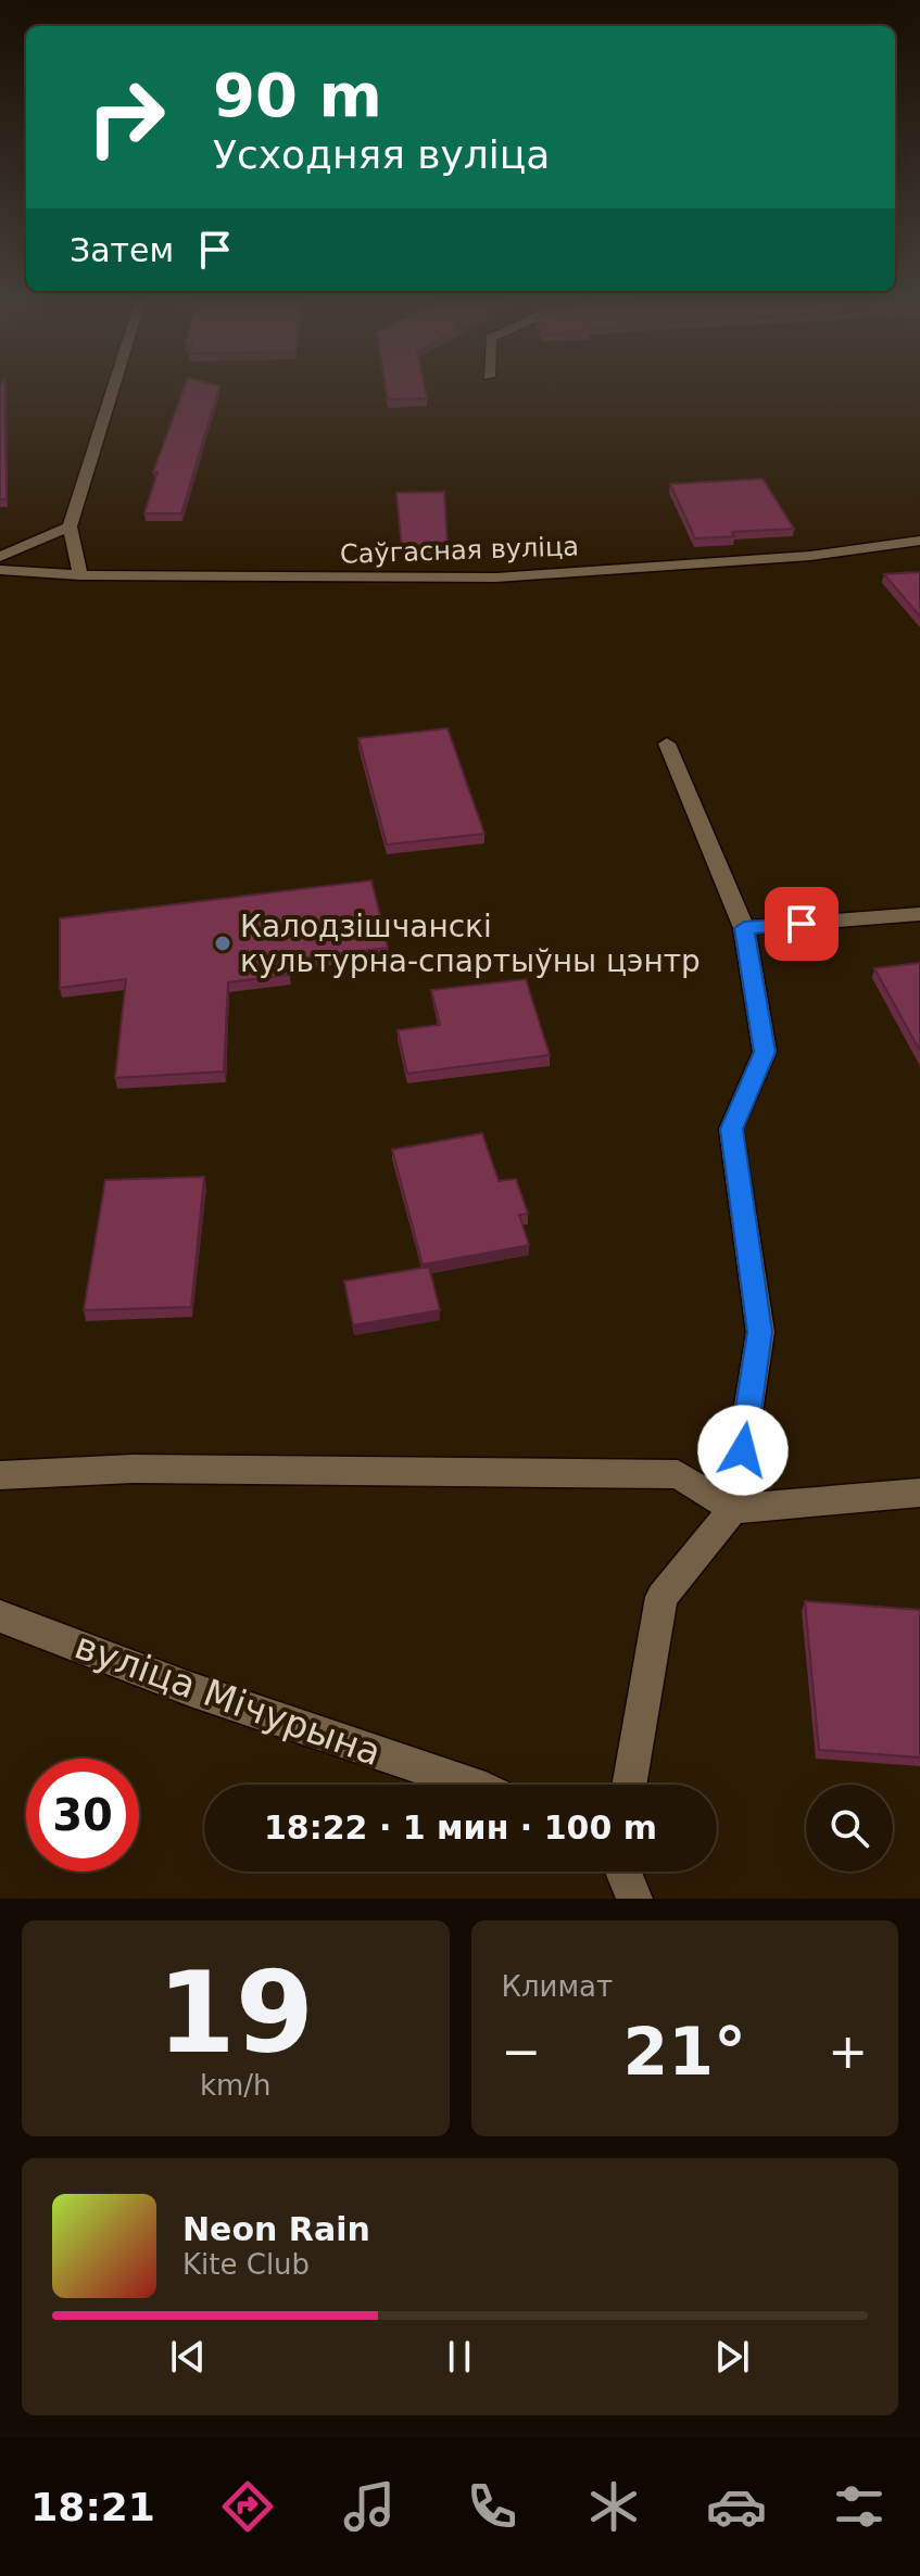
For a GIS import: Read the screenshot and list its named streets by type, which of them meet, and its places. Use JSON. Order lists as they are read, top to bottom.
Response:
{
  "streets": {
    "street": ["Саўгасная вуліца", "вуліца Мічурына"]
  },
  "places": ["Калодзішчанскі культурна-спартыўны цэнтр"],
  "page": {
    "turn": ["90 m", "Усходняя вуліца"],
    "then": "Затем",
    "limit": "30",
    "trip": "18:22 · 1 мин · 100 m",
    "tile": [
      ["19", "km/h"],
      "Климат"
    ],
    "heat": ["−", "21°", "+"],
    "song": ["Neon Rain", "Kite Club"],
    "tabs": "18:21"
  }
}
